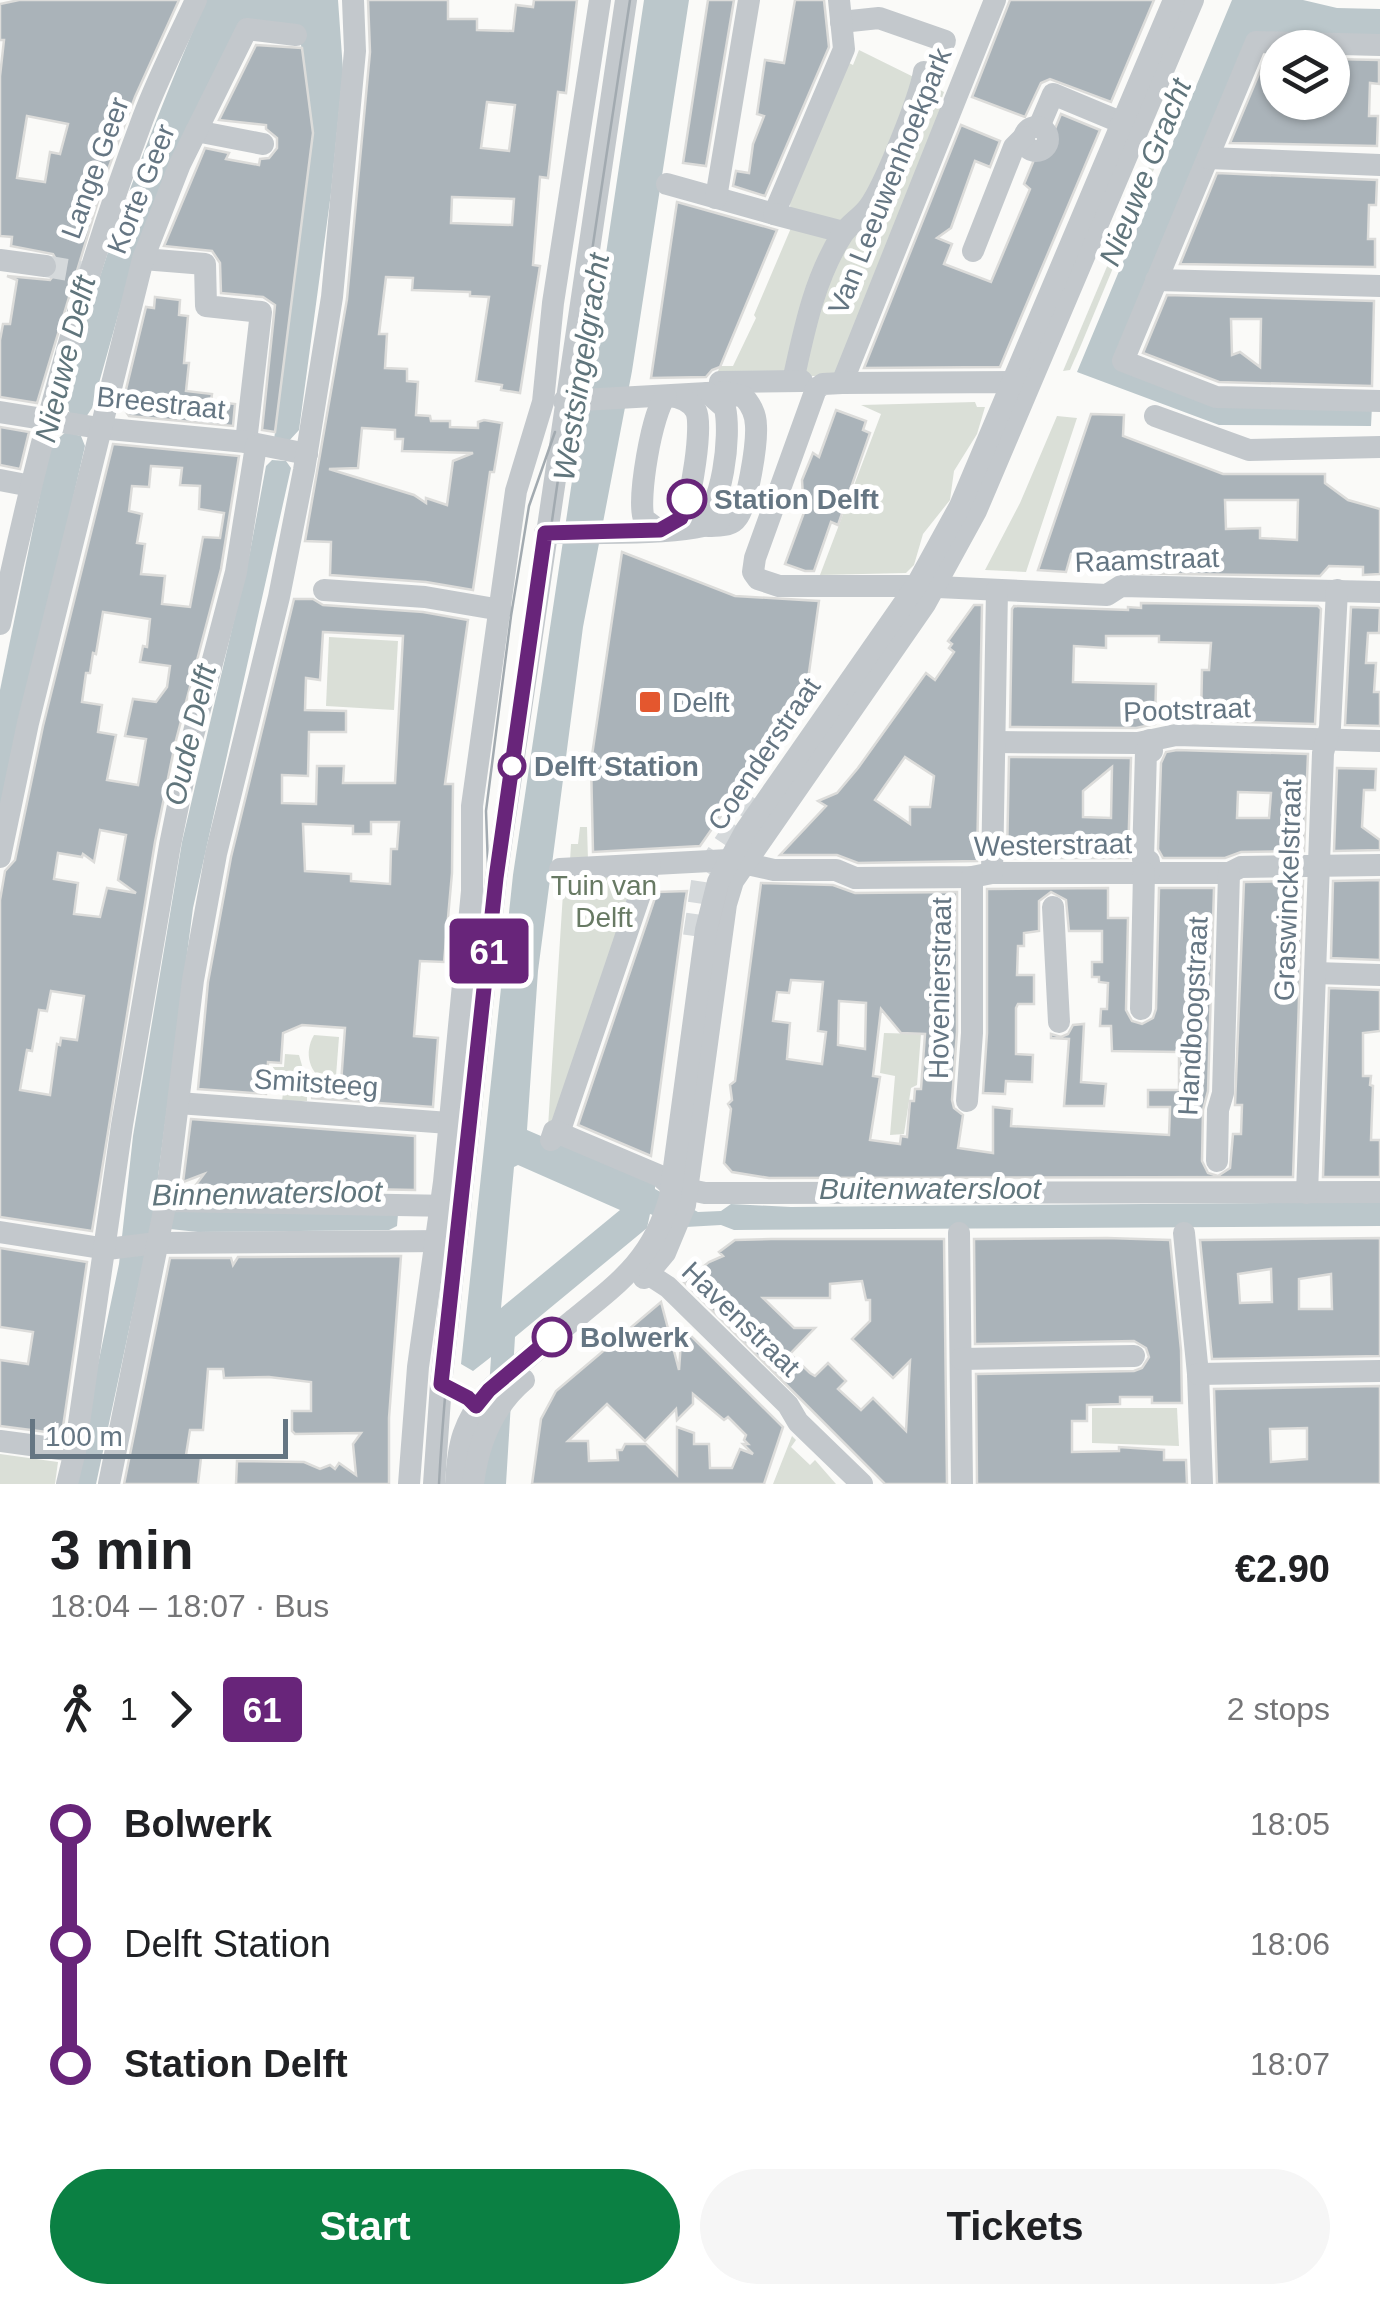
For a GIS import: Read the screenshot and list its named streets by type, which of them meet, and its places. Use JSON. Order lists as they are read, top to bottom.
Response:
{
  "streets": {
    "street": [
      "Lange Geer",
      "Van Leeuwenhoekpark",
      "Korte Geer",
      "Breestraat",
      "Raamstraat",
      "Pootstraat",
      "Coenderstraat",
      "Westerstraat",
      "Graswinckelstraat",
      "Hovenierstraat",
      "Handboogstraat",
      "Smitsteeg",
      "Havenstraat"
    ]
  },
  "crossings": [
    ["Lange Geer", "Breestraat"],
    ["Van Leeuwenhoekpark", "Raamstraat"],
    ["Korte Geer", "Breestraat"],
    ["Raamstraat", "Coenderstraat"],
    ["Raamstraat", "Graswinckelstraat"],
    ["Raamstraat", "Hovenierstraat"],
    ["Pootstraat", "Graswinckelstraat"],
    ["Pootstraat", "Hovenierstraat"],
    ["Coenderstraat", "Westerstraat"],
    ["Westerstraat", "Graswinckelstraat"],
    ["Westerstraat", "Hovenierstraat"],
    ["Westerstraat", "Handboogstraat"]
  ],
  "water": [
    "Nieuwe Gracht",
    "Nieuwe Delft",
    "Westsingelgracht",
    "Oude Delft",
    "Buitenwatersloot",
    "Binnenwatersloot"
  ],
  "parks": ["Tuin van Delft"],
  "places": {
    "other": ["Station Delft", "Delft Station", "Bolwerk"],
    "transit": ["Delft"]
  },
  "lines": ["bus line 61"],
  "scale_bar": "100 m",
  "page": {
    "on_map": "61",
    "scale": "100 m",
    "heading": ["3 min", "18:04 – 18:07 · Bus", "€2.90"],
    "legs": ["1", "61", "2 stops"],
    "list": [
      {
        "name": "Bolwerk",
        "value": "18:05"
      },
      {
        "name": "Delft Station",
        "value": "18:06"
      },
      {
        "name": "Station Delft",
        "value": "18:07"
      }
    ],
    "buttons": ["Start", "Tickets"]
  }
}
